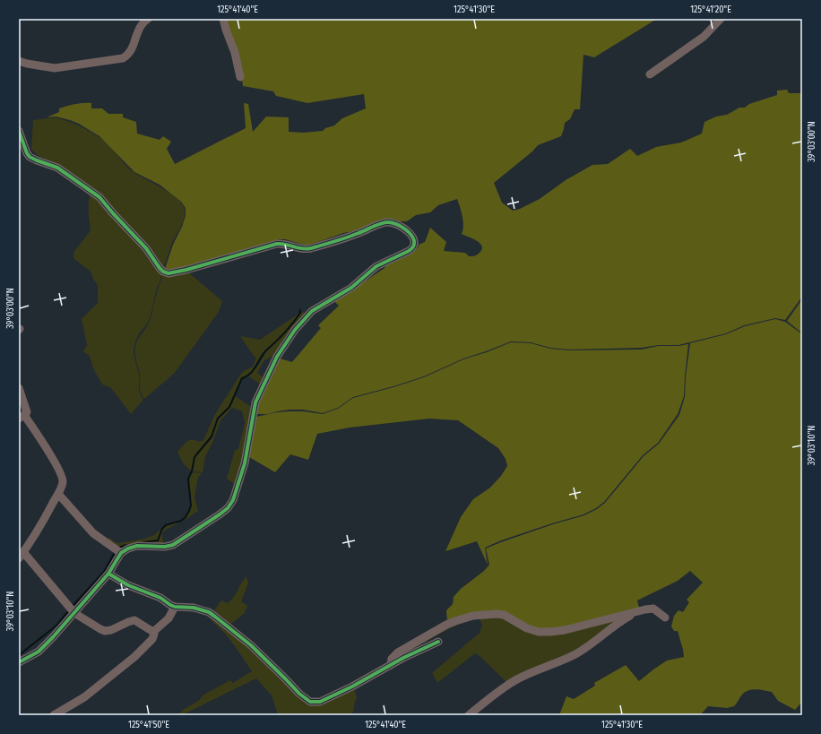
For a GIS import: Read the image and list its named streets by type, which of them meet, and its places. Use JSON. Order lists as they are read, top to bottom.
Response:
{
  "coordinates": [
    "125°41'40\"E",
    "125°41'30\"E",
    "125°41'20\"E",
    "39°03'00\"N",
    "39°03'10\"N",
    "125°41'50\"E"
  ]
}
